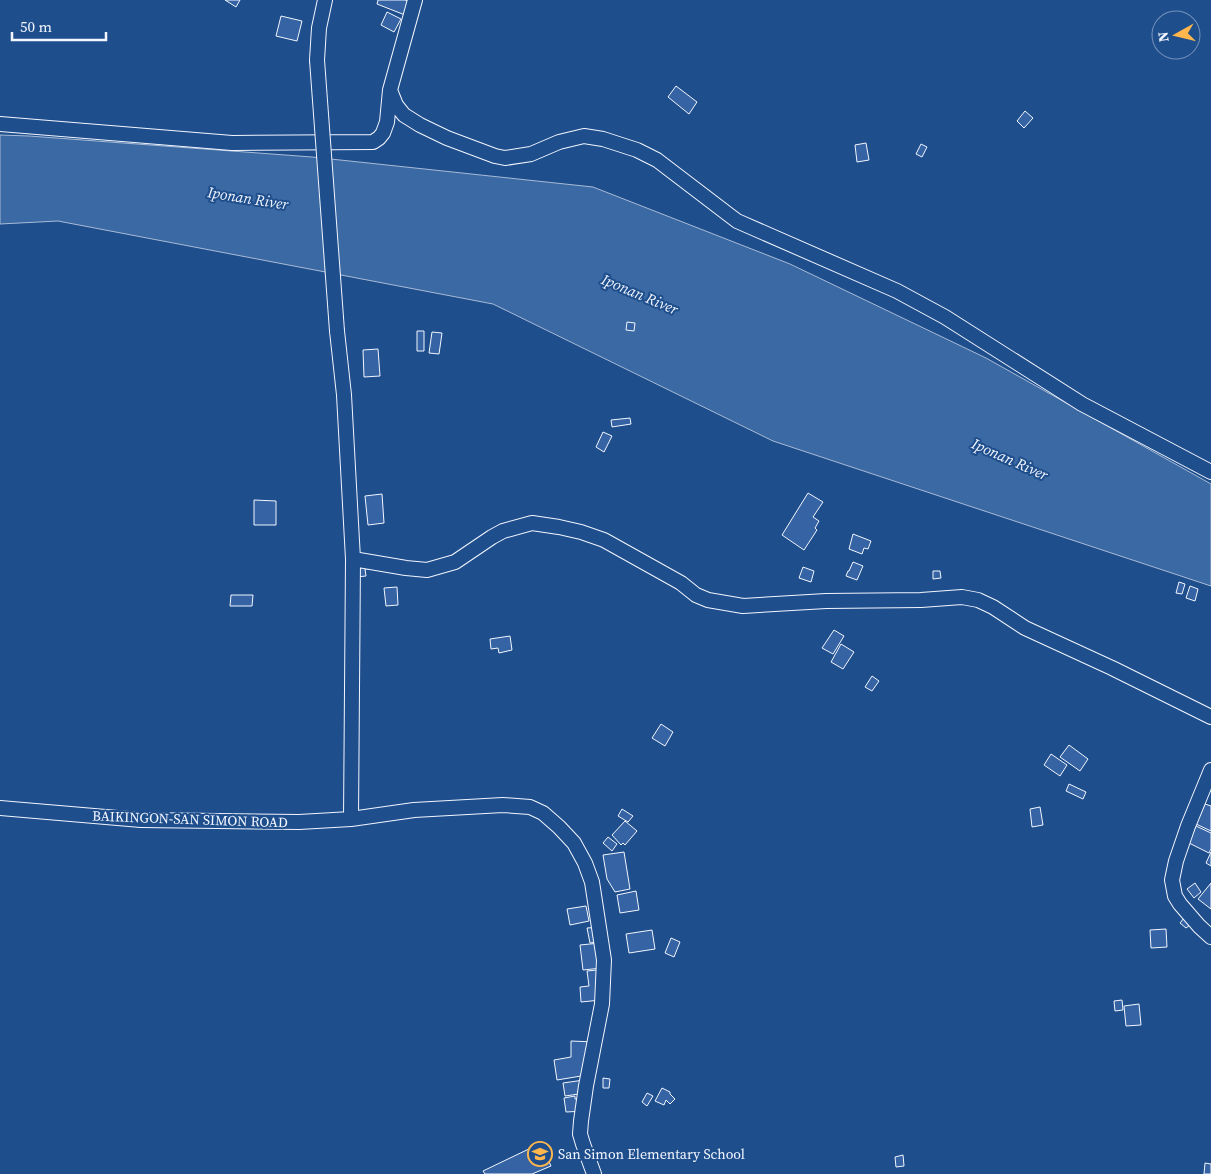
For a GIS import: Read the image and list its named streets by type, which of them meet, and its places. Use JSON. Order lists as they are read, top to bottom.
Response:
{
  "streets": {
    "street": ["BAIKINGON-SAN SIMON ROAD"]
  },
  "water": ["Iponan River"],
  "places": {
    "school or university": ["San Simon Elementary School"]
  },
  "scale_bar": "50 m",
  "north": "left"
}
